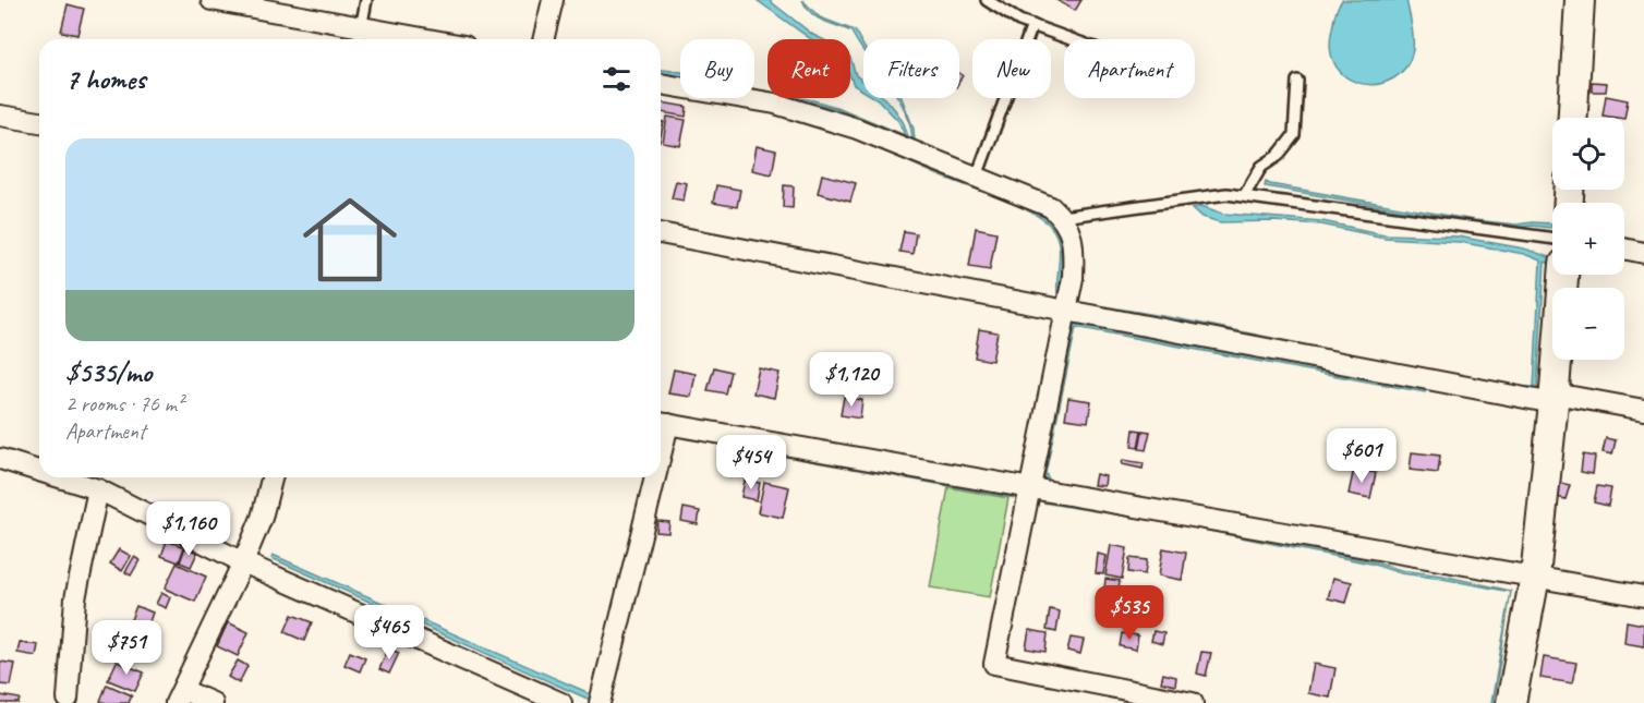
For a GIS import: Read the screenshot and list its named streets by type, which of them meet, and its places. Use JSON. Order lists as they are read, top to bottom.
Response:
{
  "page": {
    "chip": [
      "Buy",
      "Rent",
      "Filters",
      "New",
      "Apartment"
    ],
    "heading": "7 homes",
    "map_buttons": ["+", "−"],
    "list": [
      {
        "name": "$535/mo",
        "note": "2 rooms · 76 m² · Apartment"
      }
    ],
    "price": [
      "$1,120",
      "$601",
      "$454",
      "$1,160",
      "$535",
      "$465",
      "$751"
    ]
  }
}
